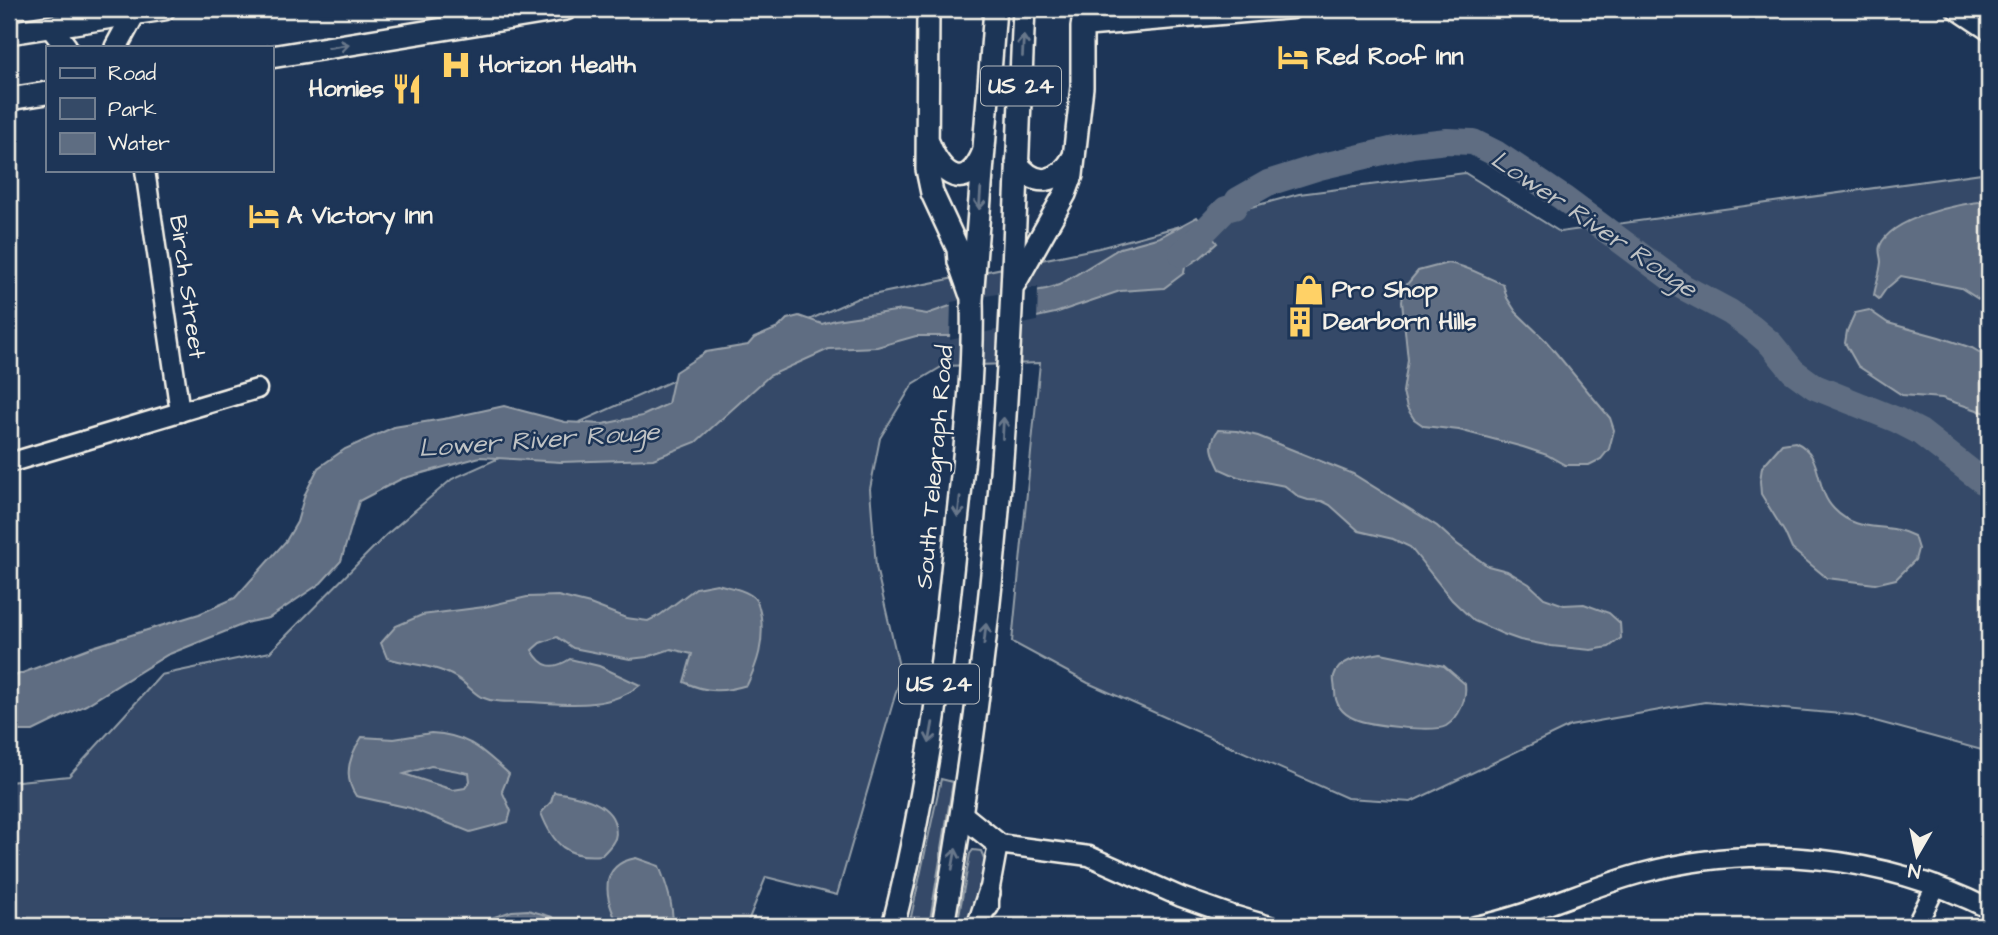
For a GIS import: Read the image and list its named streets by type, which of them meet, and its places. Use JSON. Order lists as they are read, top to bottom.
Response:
{
  "streets": {
    "main road": ["US 24", "South Telegraph Road"],
    "street": ["Birch Street"]
  },
  "water": ["Lower River Rouge"],
  "places": {
    "hotel": ["Red Roof Inn", "A Victory Inn"],
    "hospital": ["Horizon Health"],
    "restaurant": ["Homies"],
    "shop": ["Pro Shop"],
    "building": ["Dearborn Hills"]
  },
  "legend": ["Road", "Park", "Water"],
  "north": "bottom"
}
